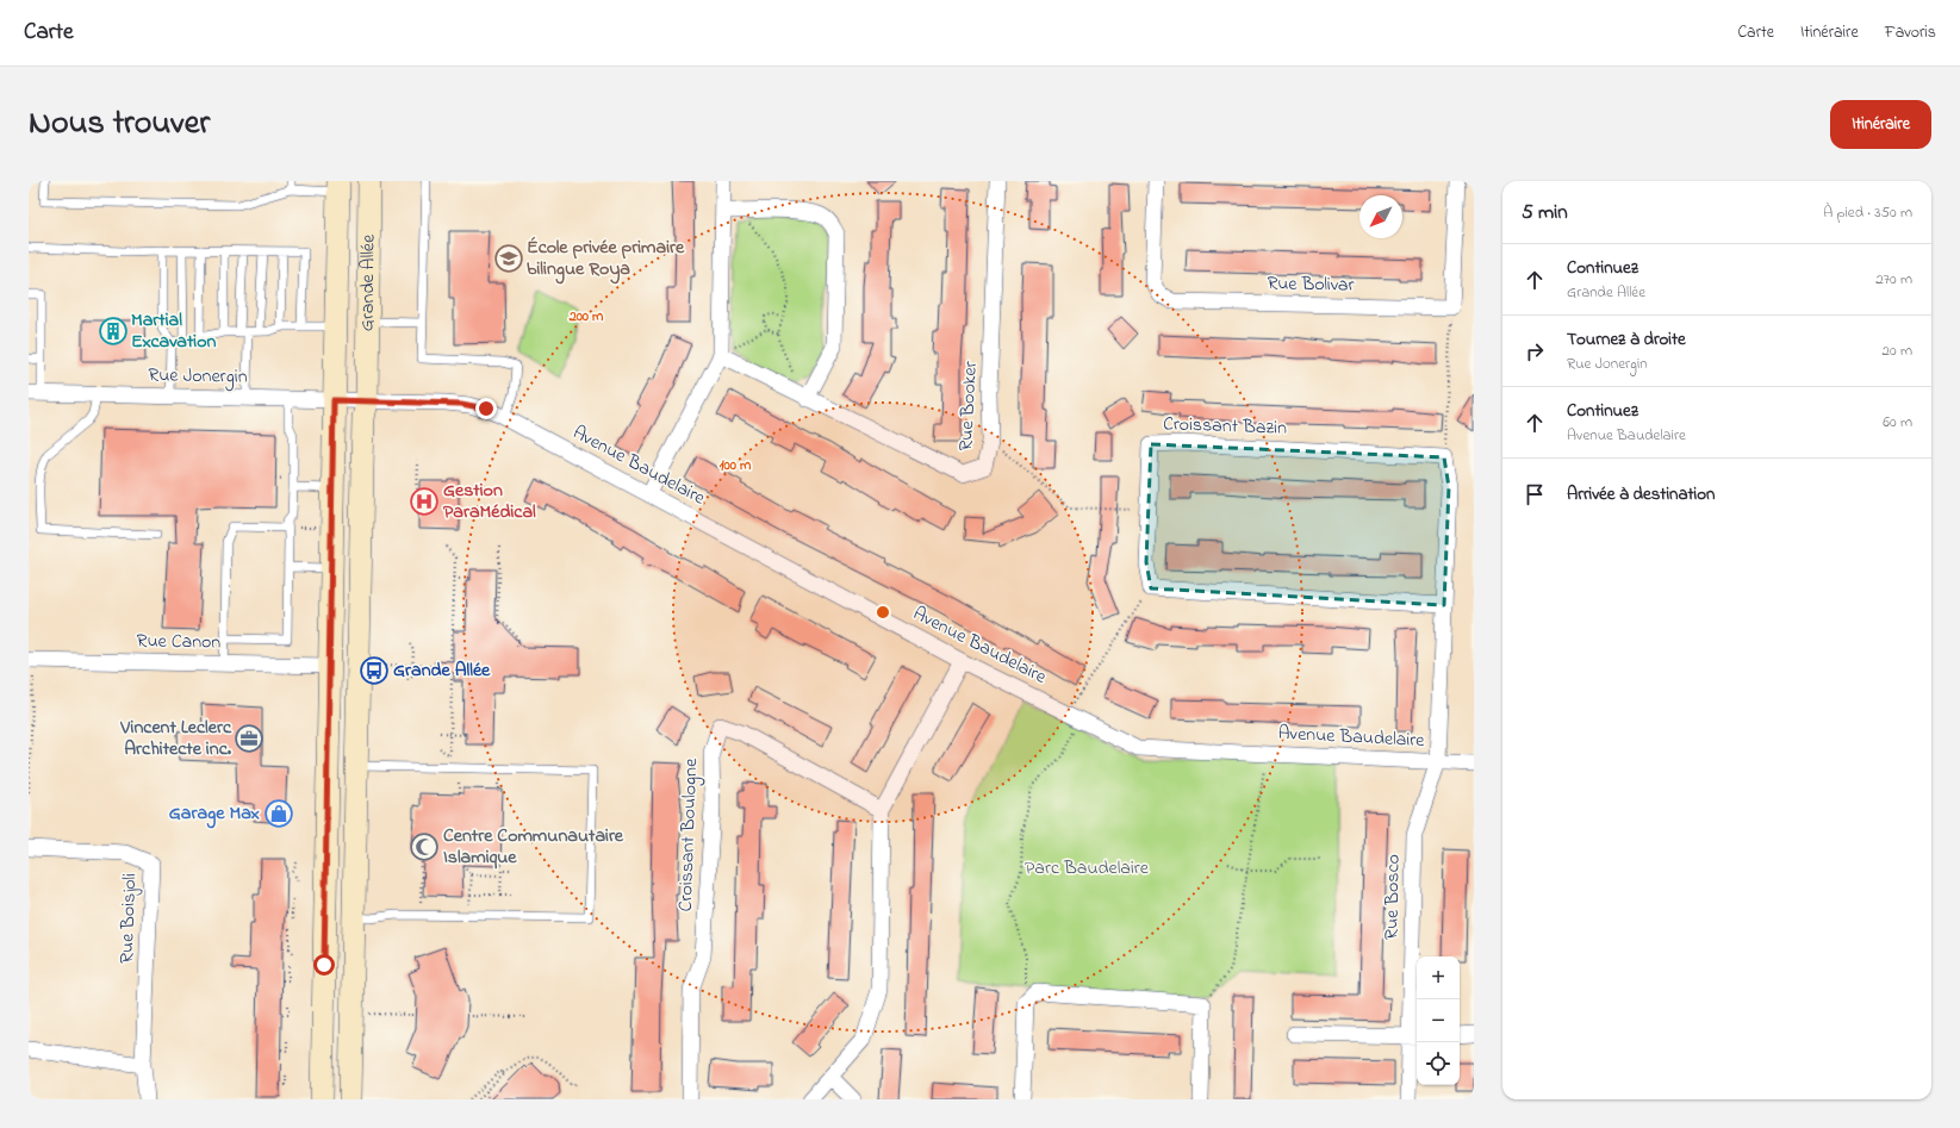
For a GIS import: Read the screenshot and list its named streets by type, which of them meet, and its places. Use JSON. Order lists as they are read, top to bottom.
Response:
{
  "streets": {
    "main road": ["Grande Allée"],
    "street": [
      "Rue Bolivar",
      "Rue Jonergin",
      "Rue Booker",
      "Croissant Bazin",
      "Avenue Baudelaire",
      "Rue Canon",
      "Croissant Boulogne",
      "Rue Bosco",
      "Rue Boisjoli"
    ]
  },
  "crossings": [
    ["Grande Allée", "Rue Jonergin"],
    ["Grande Allée", "Avenue Baudelaire"],
    ["Grande Allée", "Rue Canon"],
    ["Rue Jonergin", "Avenue Baudelaire"],
    ["Avenue Baudelaire", "Rue Bosco"]
  ],
  "parks": ["Parc Baudelaire"],
  "places": {
    "school or university": ["École privée primaire bilingue Roya"],
    "building": ["Martial Excavation"],
    "hospital": ["Gestion ParaMédical"],
    "bus stop": ["Grande Allée"],
    "office": ["Vincent Leclerc Architecte inc."],
    "shop": ["Garage Max"],
    "mosque": ["Centre Communautaire Islamique"]
  },
  "north": "bottom left",
  "page": {
    "header": "Carte",
    "nav": ["Carte", "Itinéraire", "Favoris"],
    "title": "Nous trouver",
    "buttons": "Itinéraire",
    "heading": ["5 min", "À pied · 350 m"],
    "list": [
      ["Continuez", "Grande Allée", "270 m"],
      ["Tournez à droite", "Rue Jonergin", "20 m"],
      ["Continuez", "Avenue Baudelaire", "60 m"],
      "Arrivée à destination"
    ],
    "map_buttons": ["+", "−"]
  },
  "rings": ["200 m", "100 m"]
}
